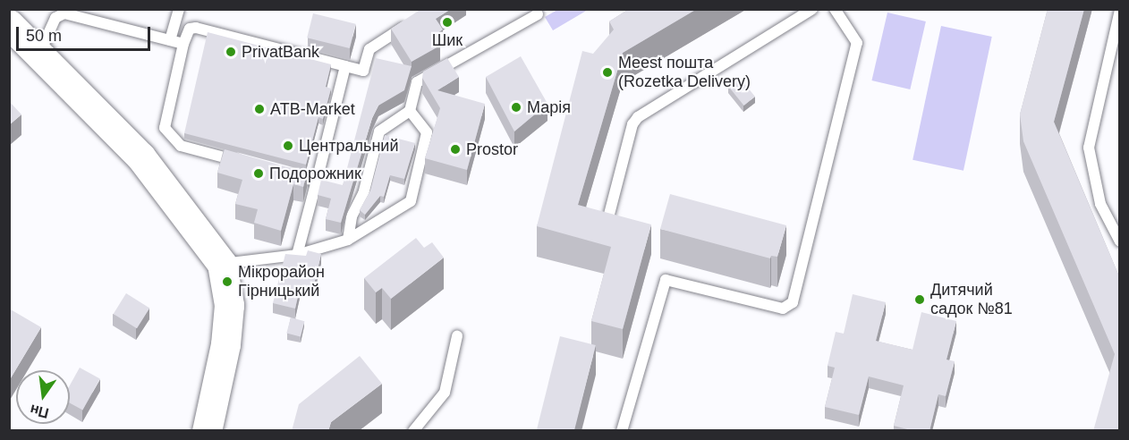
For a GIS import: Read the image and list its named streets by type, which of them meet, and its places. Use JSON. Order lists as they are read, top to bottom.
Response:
{
  "places": [
    "Шик",
    "PrivatBank",
    "Meest пошта (Rozetka Delivery)",
    "Марія",
    "ATB-Market",
    "Центральний",
    "Prostor",
    "Подорожник",
    "Мiкрорайон Гiрницький",
    "Дитячий садок №81"
  ],
  "scale_bar": "50 m",
  "north": "bottom"
}
